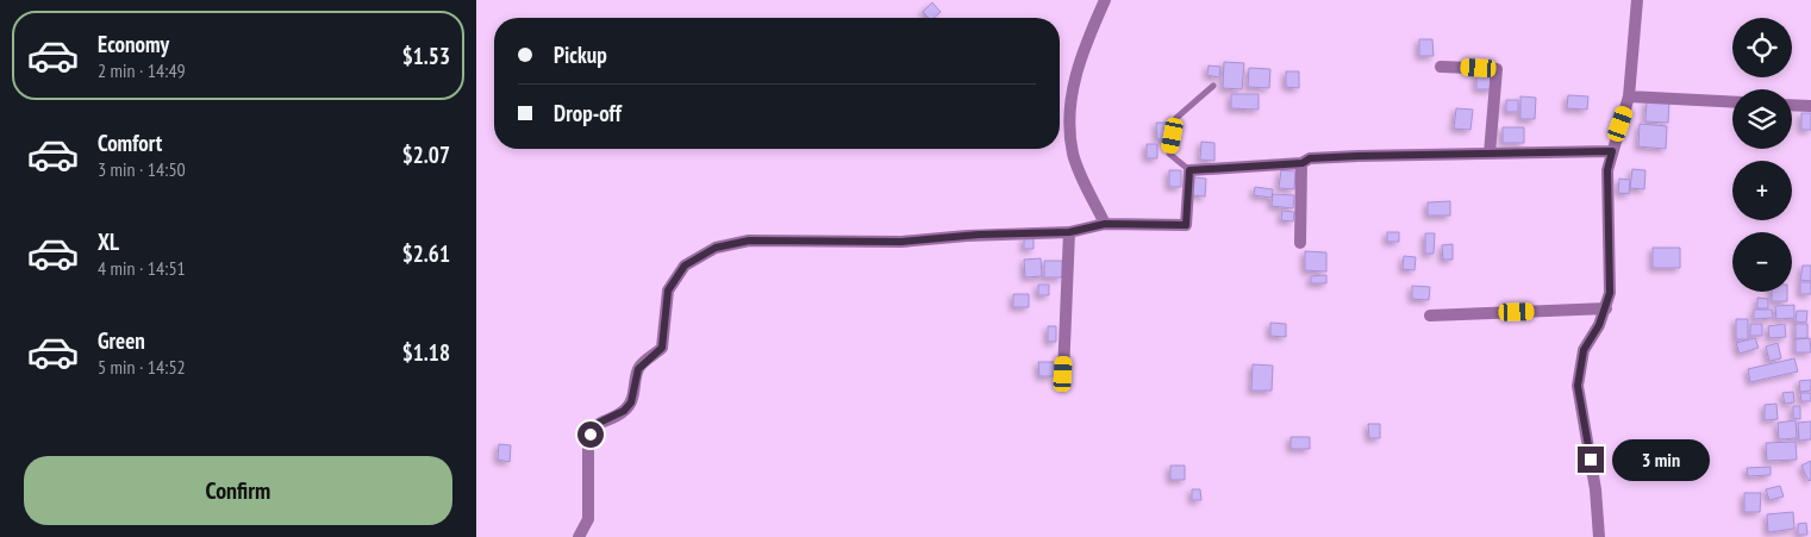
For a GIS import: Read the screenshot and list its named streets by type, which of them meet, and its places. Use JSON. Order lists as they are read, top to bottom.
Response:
{
  "page": {
    "list": [
      {
        "name": "Economy",
        "note": "2 min · 14:49",
        "value": "$1.53"
      },
      {
        "name": "Comfort",
        "note": "3 min · 14:50",
        "value": "$2.07"
      },
      {
        "name": "XL",
        "note": "4 min · 14:51",
        "value": "$2.61"
      },
      {
        "name": "Green",
        "note": "5 min · 14:52",
        "value": "$1.18"
      }
    ],
    "map_buttons": ["+", "−"],
    "banner": ["Pickup", "Drop-off"],
    "bubble": "3 min",
    "buttons": "Confirm"
  }
}
